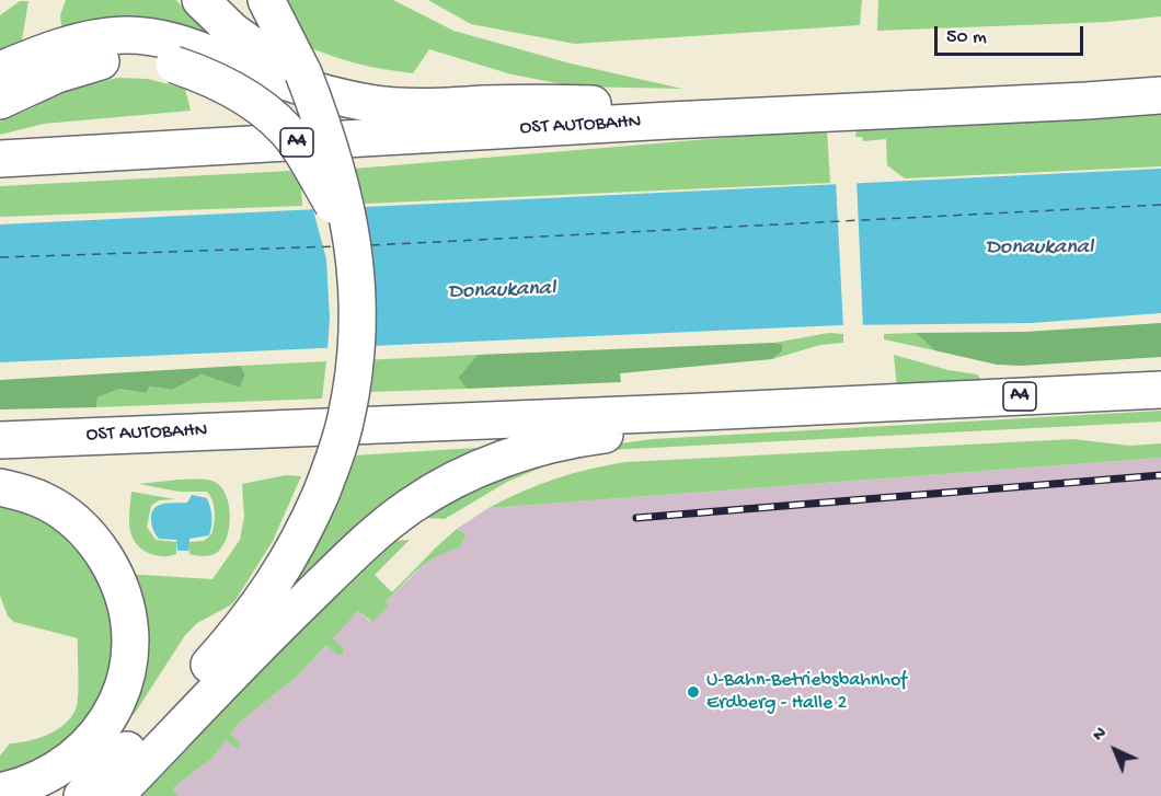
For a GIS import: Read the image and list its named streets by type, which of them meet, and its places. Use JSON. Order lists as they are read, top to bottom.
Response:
{
  "streets": {
    "highway": ["OST AUTOBAHN", "A4"]
  },
  "water": ["Donaukanal"],
  "places": ["U-Bahn-Betriebsbahnhof Erdberg - Halle 2"],
  "scale_bar": "50 m",
  "north": "top left"
}
